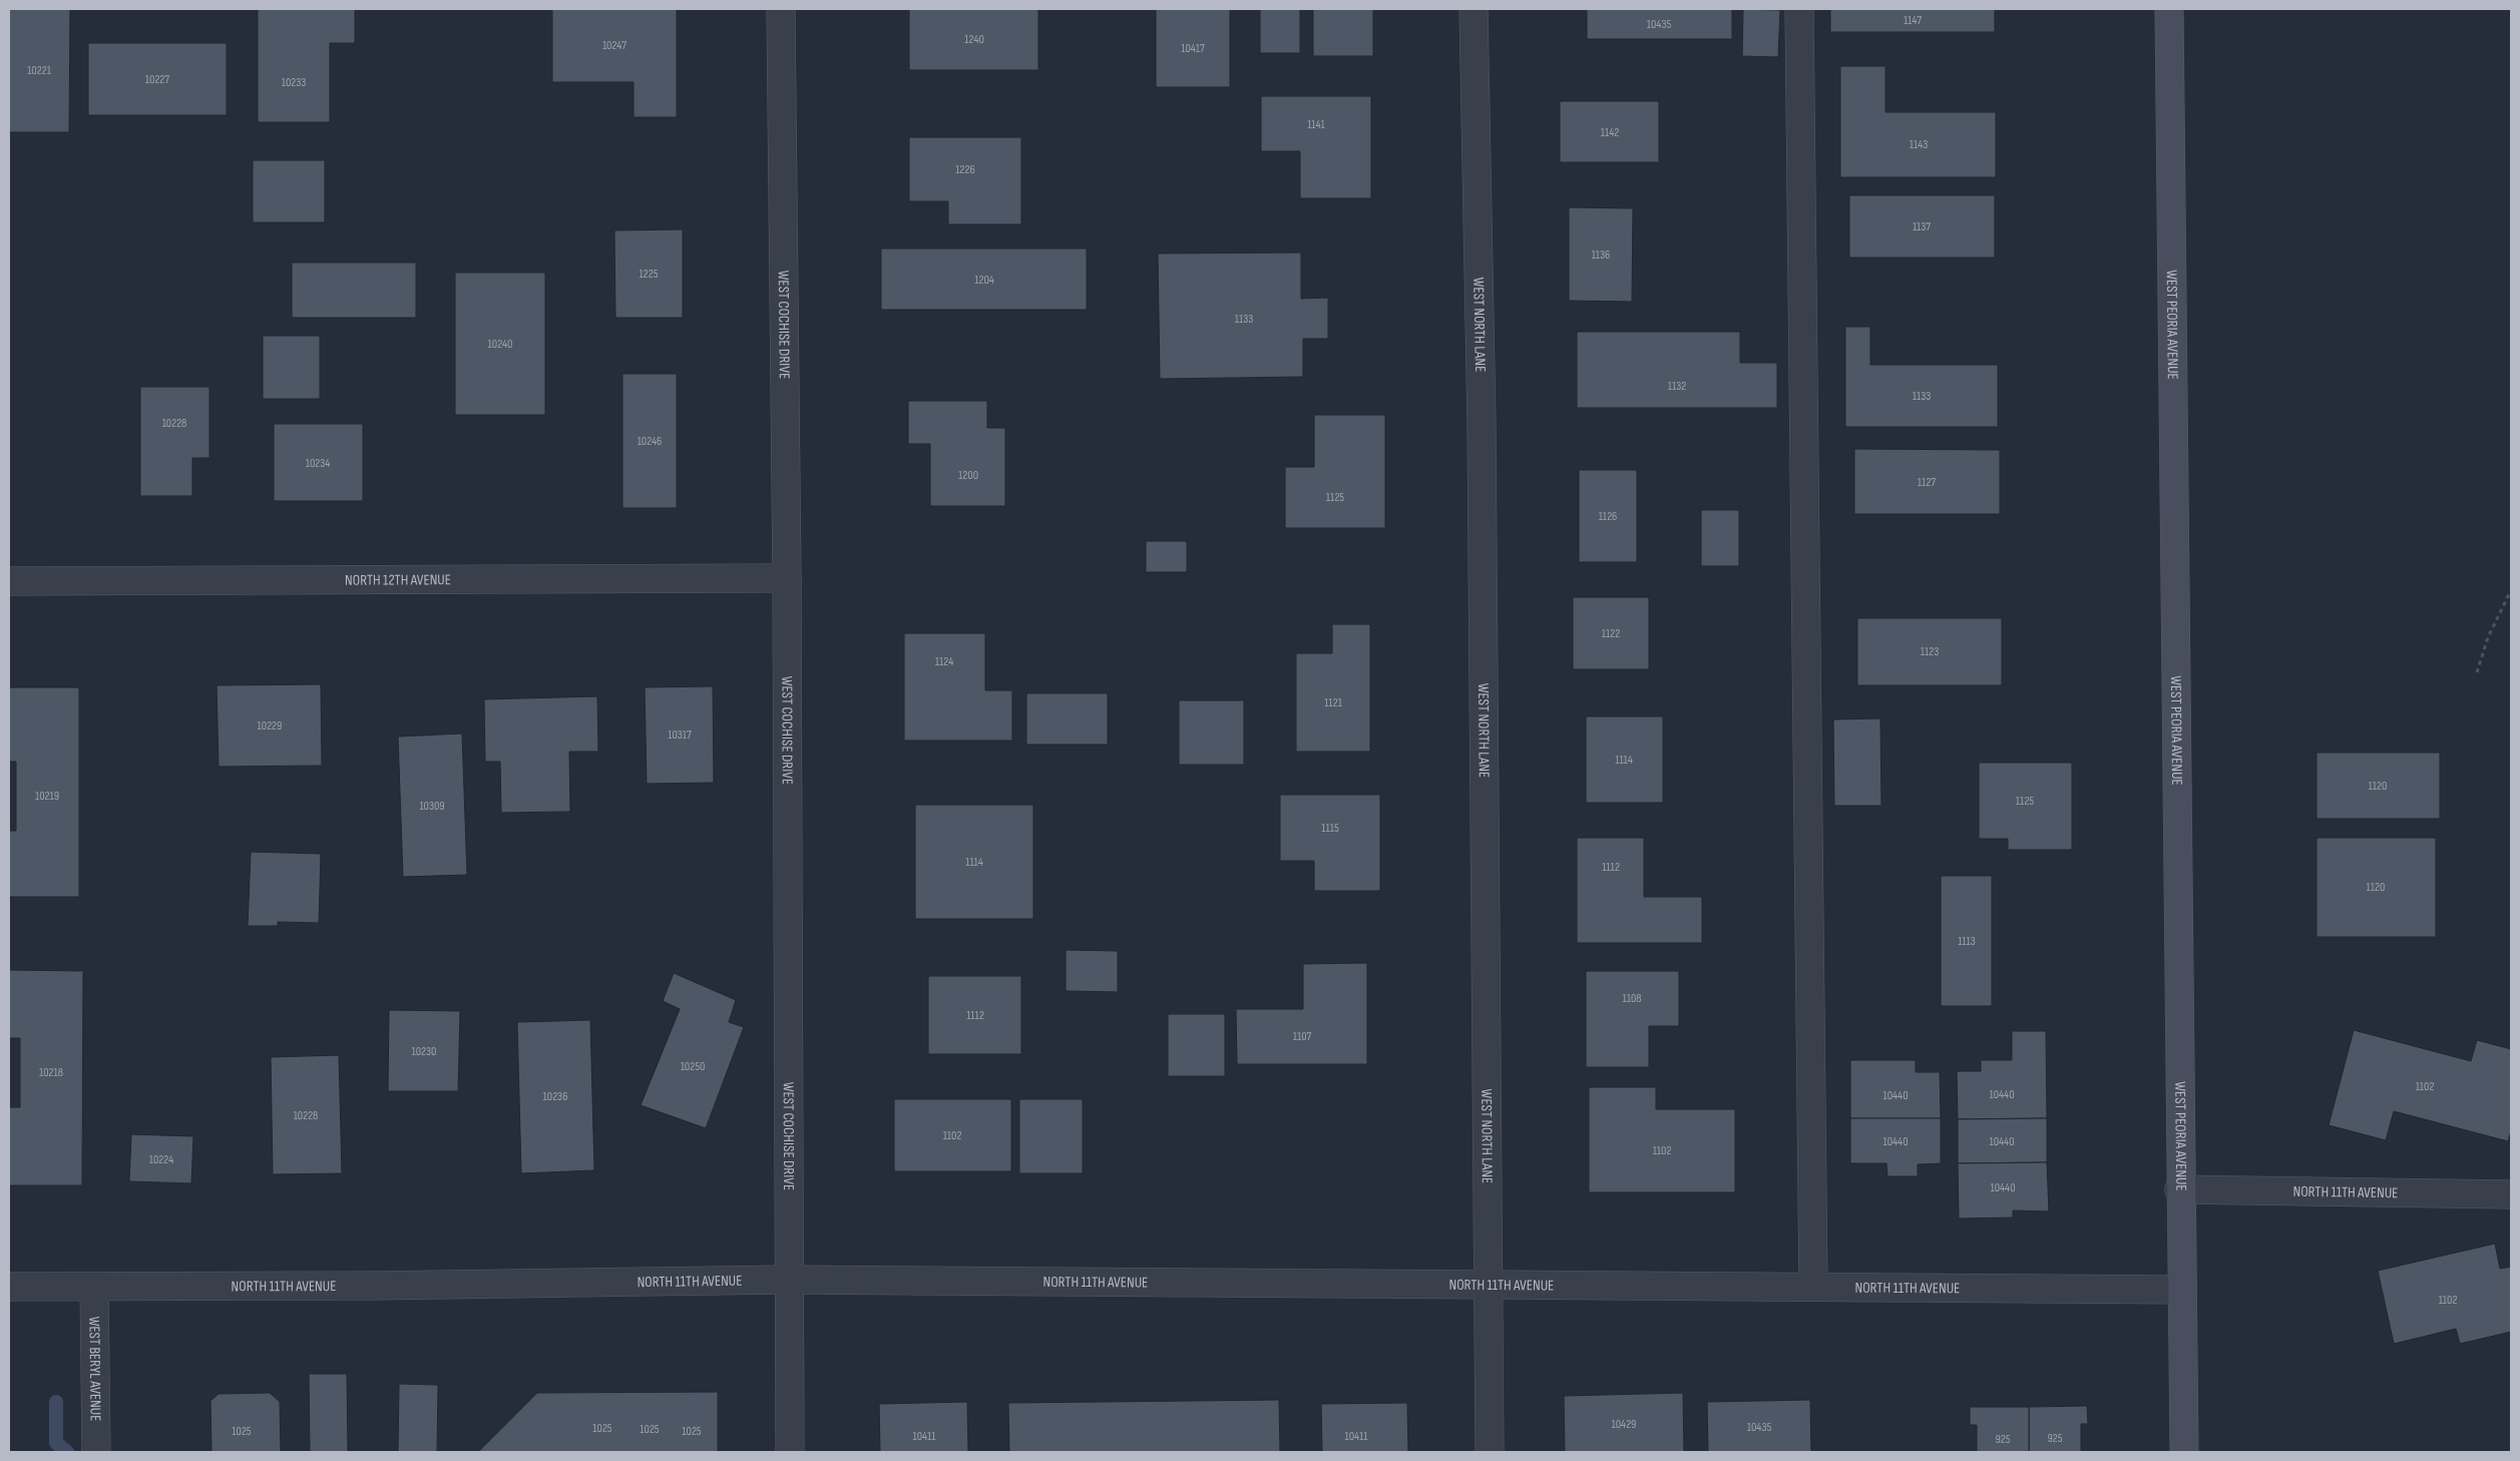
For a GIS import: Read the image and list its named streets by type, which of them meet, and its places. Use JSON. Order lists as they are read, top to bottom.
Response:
{
  "streets": {
    "main road": ["WEST PEORIA AVENUE"],
    "street": [
      "WEST COCHISE DRIVE",
      "WEST NORTH LANE",
      "NORTH 12TH AVENUE",
      "NORTH 11TH AVENUE",
      "WEST BERYL AVENUE"
    ]
  },
  "crossings": [
    ["WEST COCHISE DRIVE", "NORTH 12TH AVENUE"],
    ["WEST COCHISE DRIVE", "NORTH 11TH AVENUE"],
    ["WEST NORTH LANE", "NORTH 11TH AVENUE"],
    ["WEST PEORIA AVENUE", "NORTH 11TH AVENUE"],
    ["NORTH 11TH AVENUE", "WEST BERYL AVENUE"]
  ],
  "house_numbers": [
    "1147",
    "10435",
    "1240",
    "10247",
    "10417",
    "10221",
    "10227",
    "10233",
    "1141",
    "1142",
    "1143",
    "1226",
    "1137",
    "1136",
    "1225",
    "1204",
    "1133",
    "10240",
    "1132",
    "1133",
    "10228",
    "10246",
    "10234",
    "1200",
    "1127",
    "1125",
    "1126",
    "1122",
    "1123",
    "1124",
    "1121",
    "10229",
    "10317",
    "1114",
    "1120",
    "10219",
    "1125",
    "10309",
    "1115",
    "1114",
    "1112",
    "1120",
    "1113",
    "1108",
    "1112",
    "1107",
    "10230",
    "10250",
    "10218",
    "1102",
    "10440",
    "10440",
    "10236",
    "10228",
    "1102",
    "10440",
    "10440",
    "1102",
    "10224",
    "10440",
    "1102",
    "10429",
    "10435",
    "1025",
    "1025",
    "1025",
    "1025",
    "10411",
    "10411",
    "925",
    "925"
  ]
}
